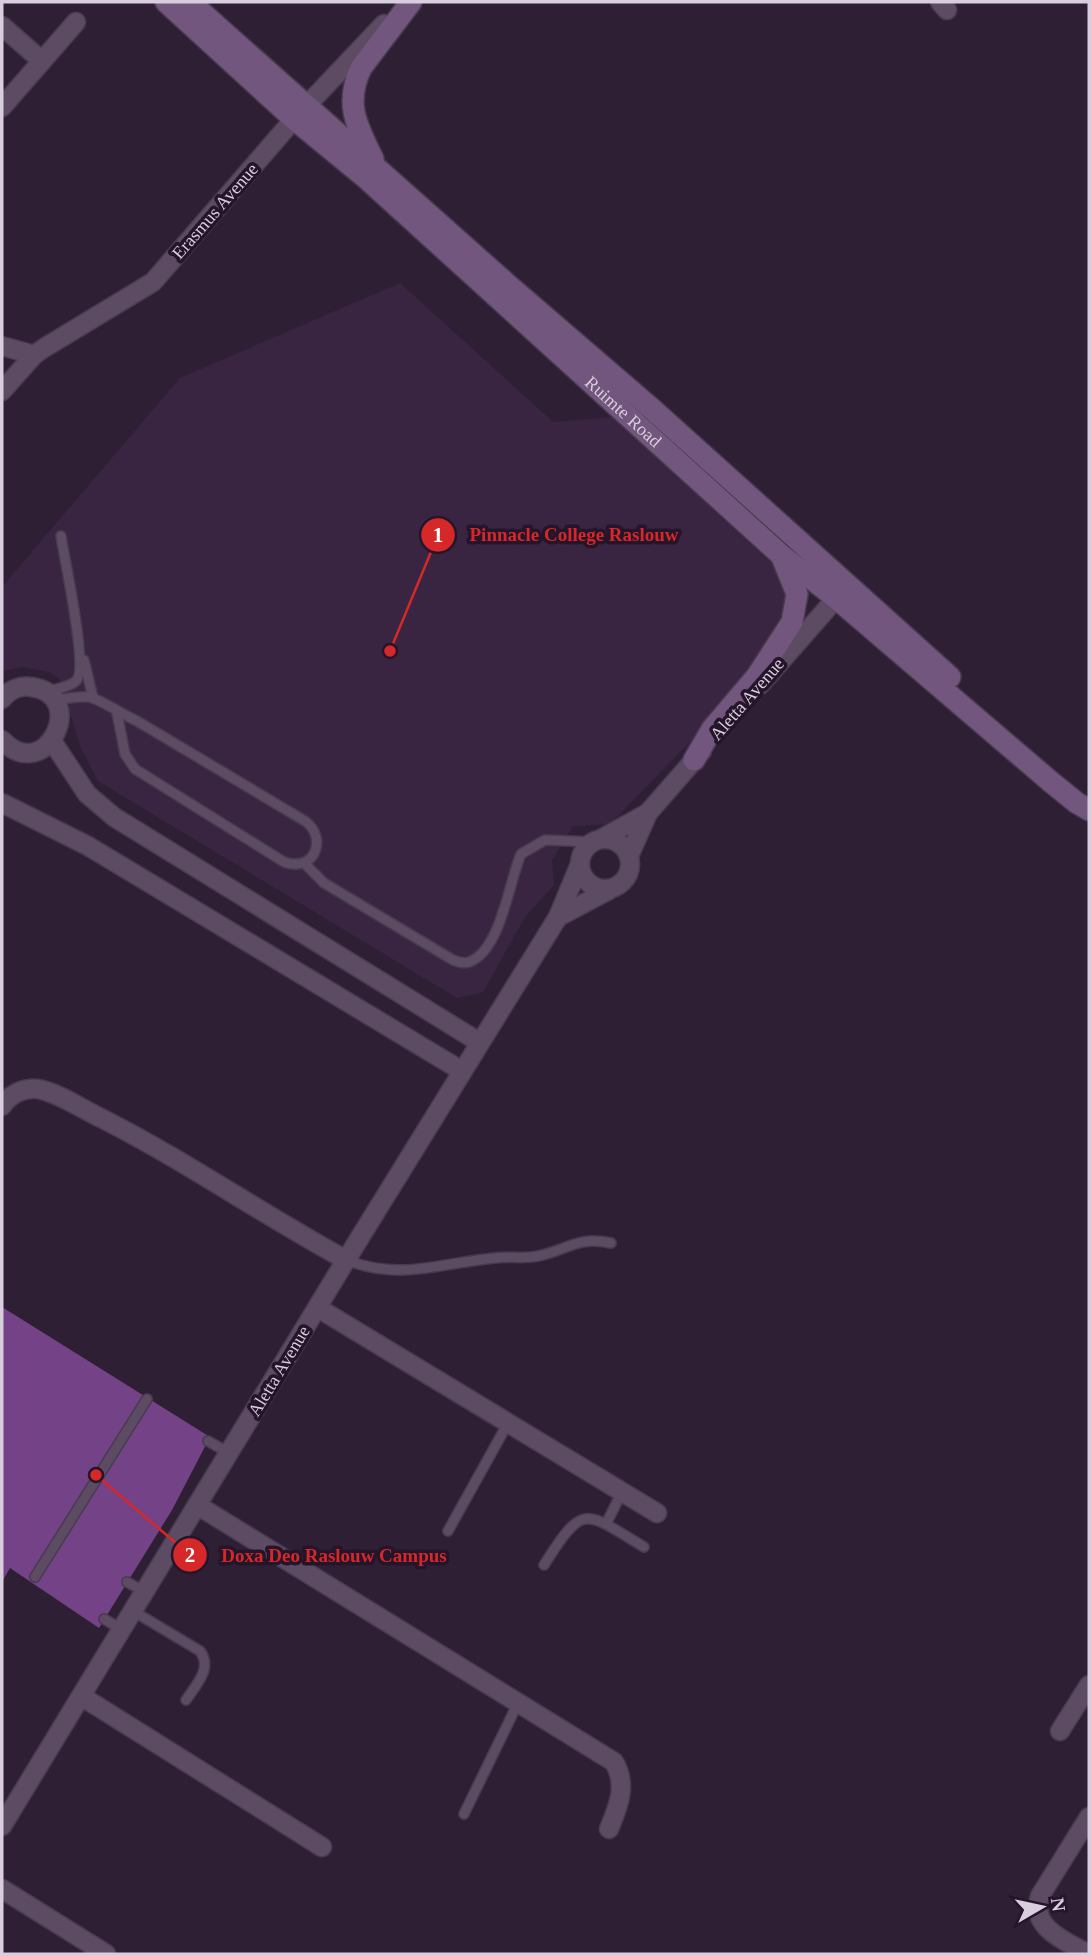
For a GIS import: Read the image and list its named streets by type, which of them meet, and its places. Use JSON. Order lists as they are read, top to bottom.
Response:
{
  "streets": {
    "main road": ["Ruimte Road"],
    "street": ["Erasmus Avenue", "Aletta Avenue"]
  },
  "crossings": [
    ["Erasmus Avenue", "Ruimte Road"],
    ["Ruimte Road", "Aletta Avenue"]
  ],
  "places": ["Pinnacle College Raslouw", "Doxa Deo Raslouw Campus"],
  "north": "right"
}
